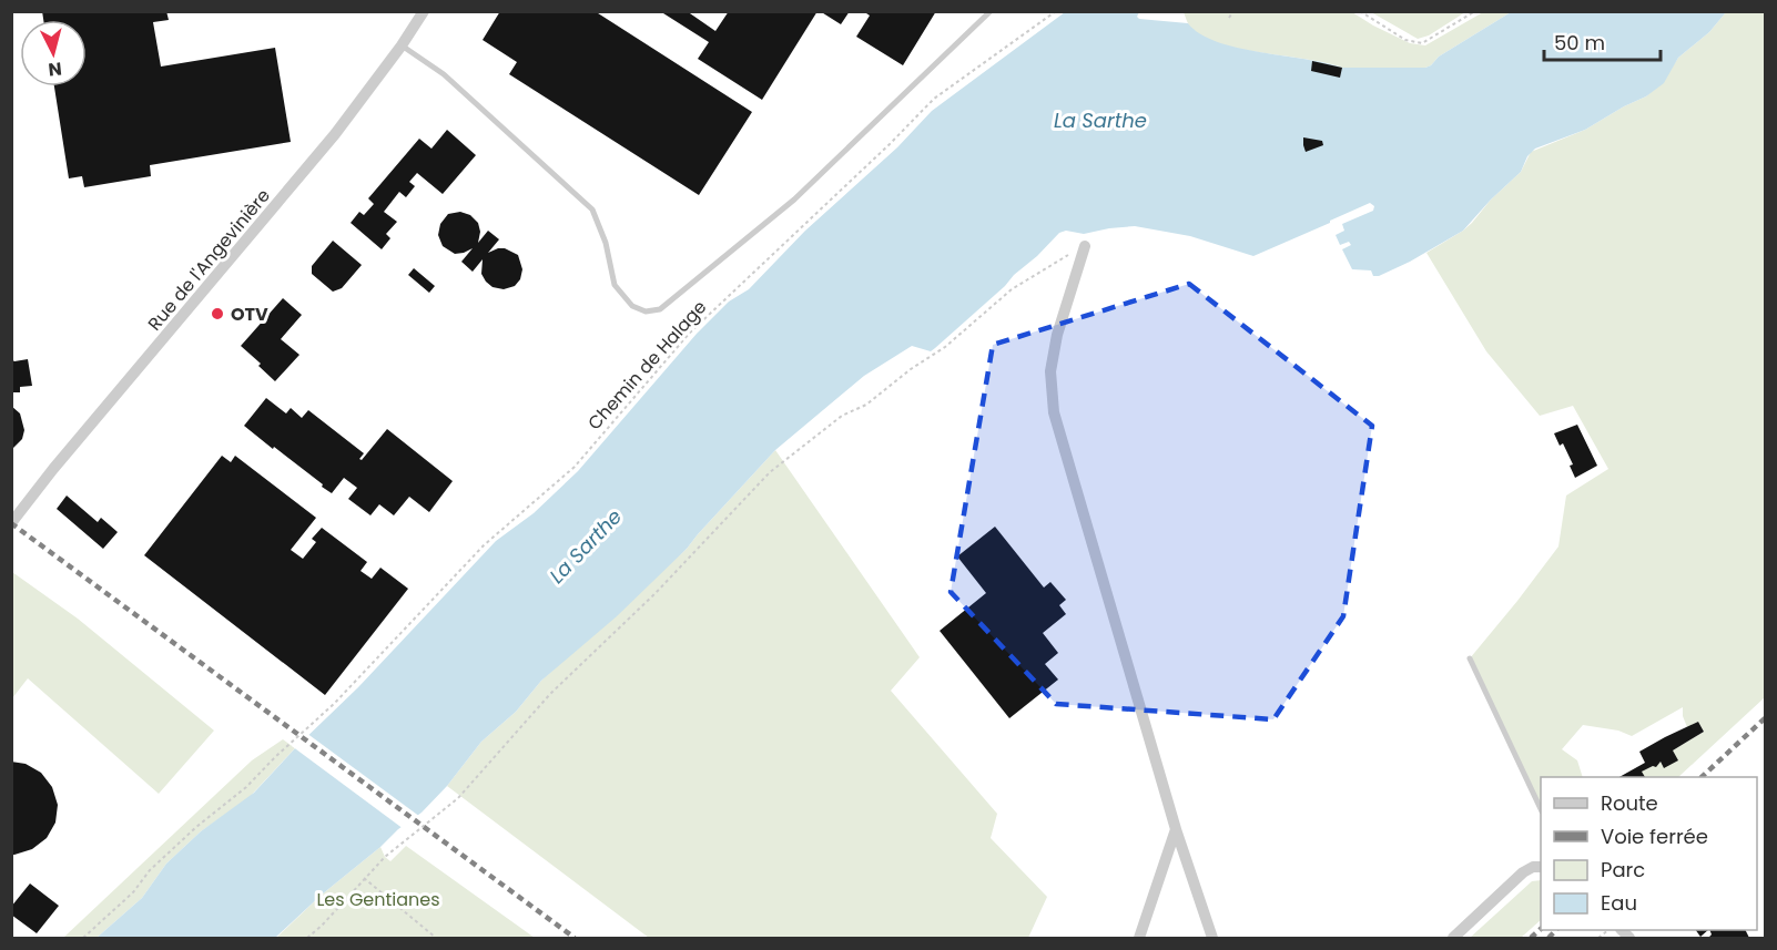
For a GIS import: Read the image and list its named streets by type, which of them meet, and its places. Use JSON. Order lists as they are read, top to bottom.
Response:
{
  "streets": {
    "street": ["Rue de l'Angevinière"],
    "path": ["Chemin de Halage"]
  },
  "water": ["La Sarthe"],
  "parks": ["Les Gentianes"],
  "places": ["OTV"],
  "legend": [
    "Route",
    "Voie ferrée",
    "Parc",
    "Eau"
  ],
  "scale_bar": "50 m",
  "north": "bottom"
}
